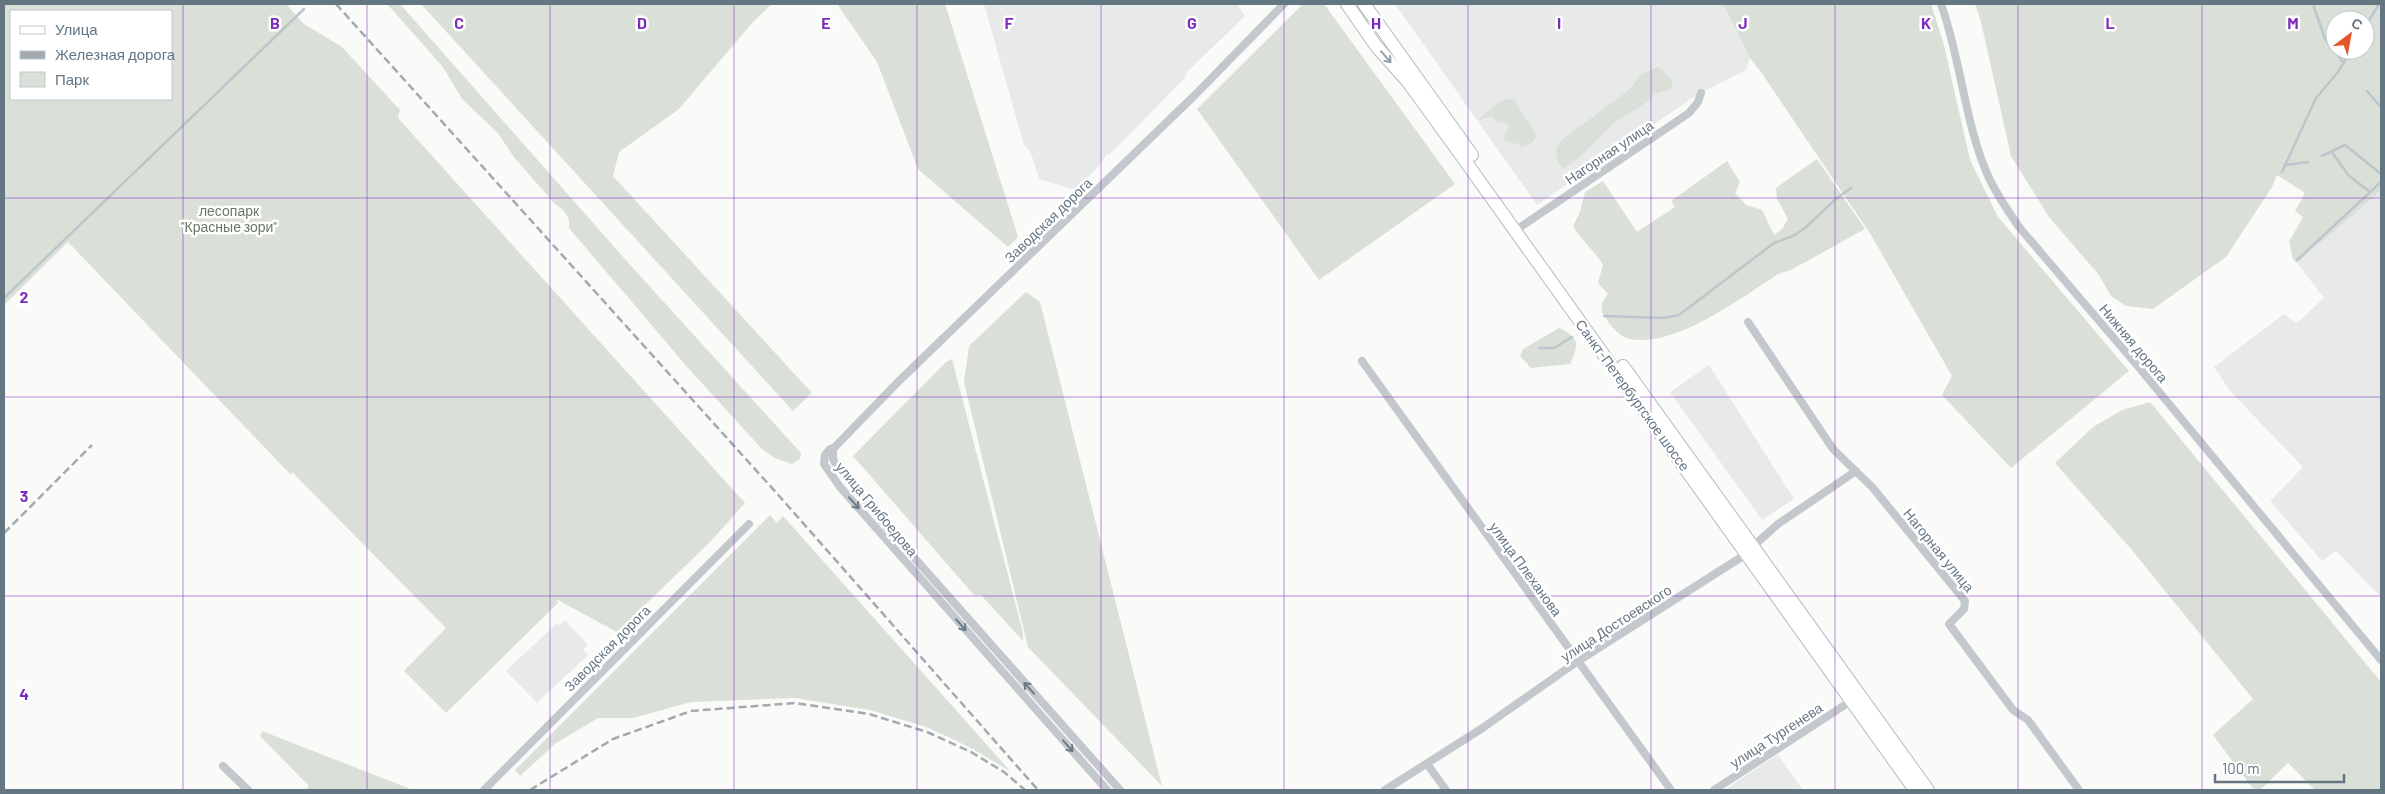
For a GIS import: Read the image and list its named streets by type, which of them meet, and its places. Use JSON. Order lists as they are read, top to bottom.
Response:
{
  "streets": {
    "main road": ["Санкт-Петербургское шоссе"],
    "street": [
      "Нагорная улица",
      "Заводская дорога",
      "Нижняя дорога",
      "улица Грибоедова",
      "улица Плеханова",
      "улица Достоевского",
      "улица Тургенева"
    ]
  },
  "crossings": [
    ["Нагорная улица", "Санкт-Петербургское шоссе"],
    ["Нагорная улица", "улица Достоевского"],
    ["Заводская дорога", "улица Грибоедова"],
    ["Санкт-Петербургское шоссе", "улица Достоевского"],
    ["Санкт-Петербургское шоссе", "улица Тургенева"],
    ["улица Плеханова", "улица Достоевского"]
  ],
  "parks": ["лесопарк \"Красные зори\""],
  "legend": ["Улица", "Железная дорога", "Парк"],
  "scale_bar": "100 m",
  "north": "top right",
  "grid": {
    "columns": [
      "B",
      "C",
      "D",
      "E",
      "F",
      "G",
      "H",
      "I",
      "J",
      "K",
      "L",
      "M"
    ],
    "rows": ["2", "3", "4"]
  }
}
